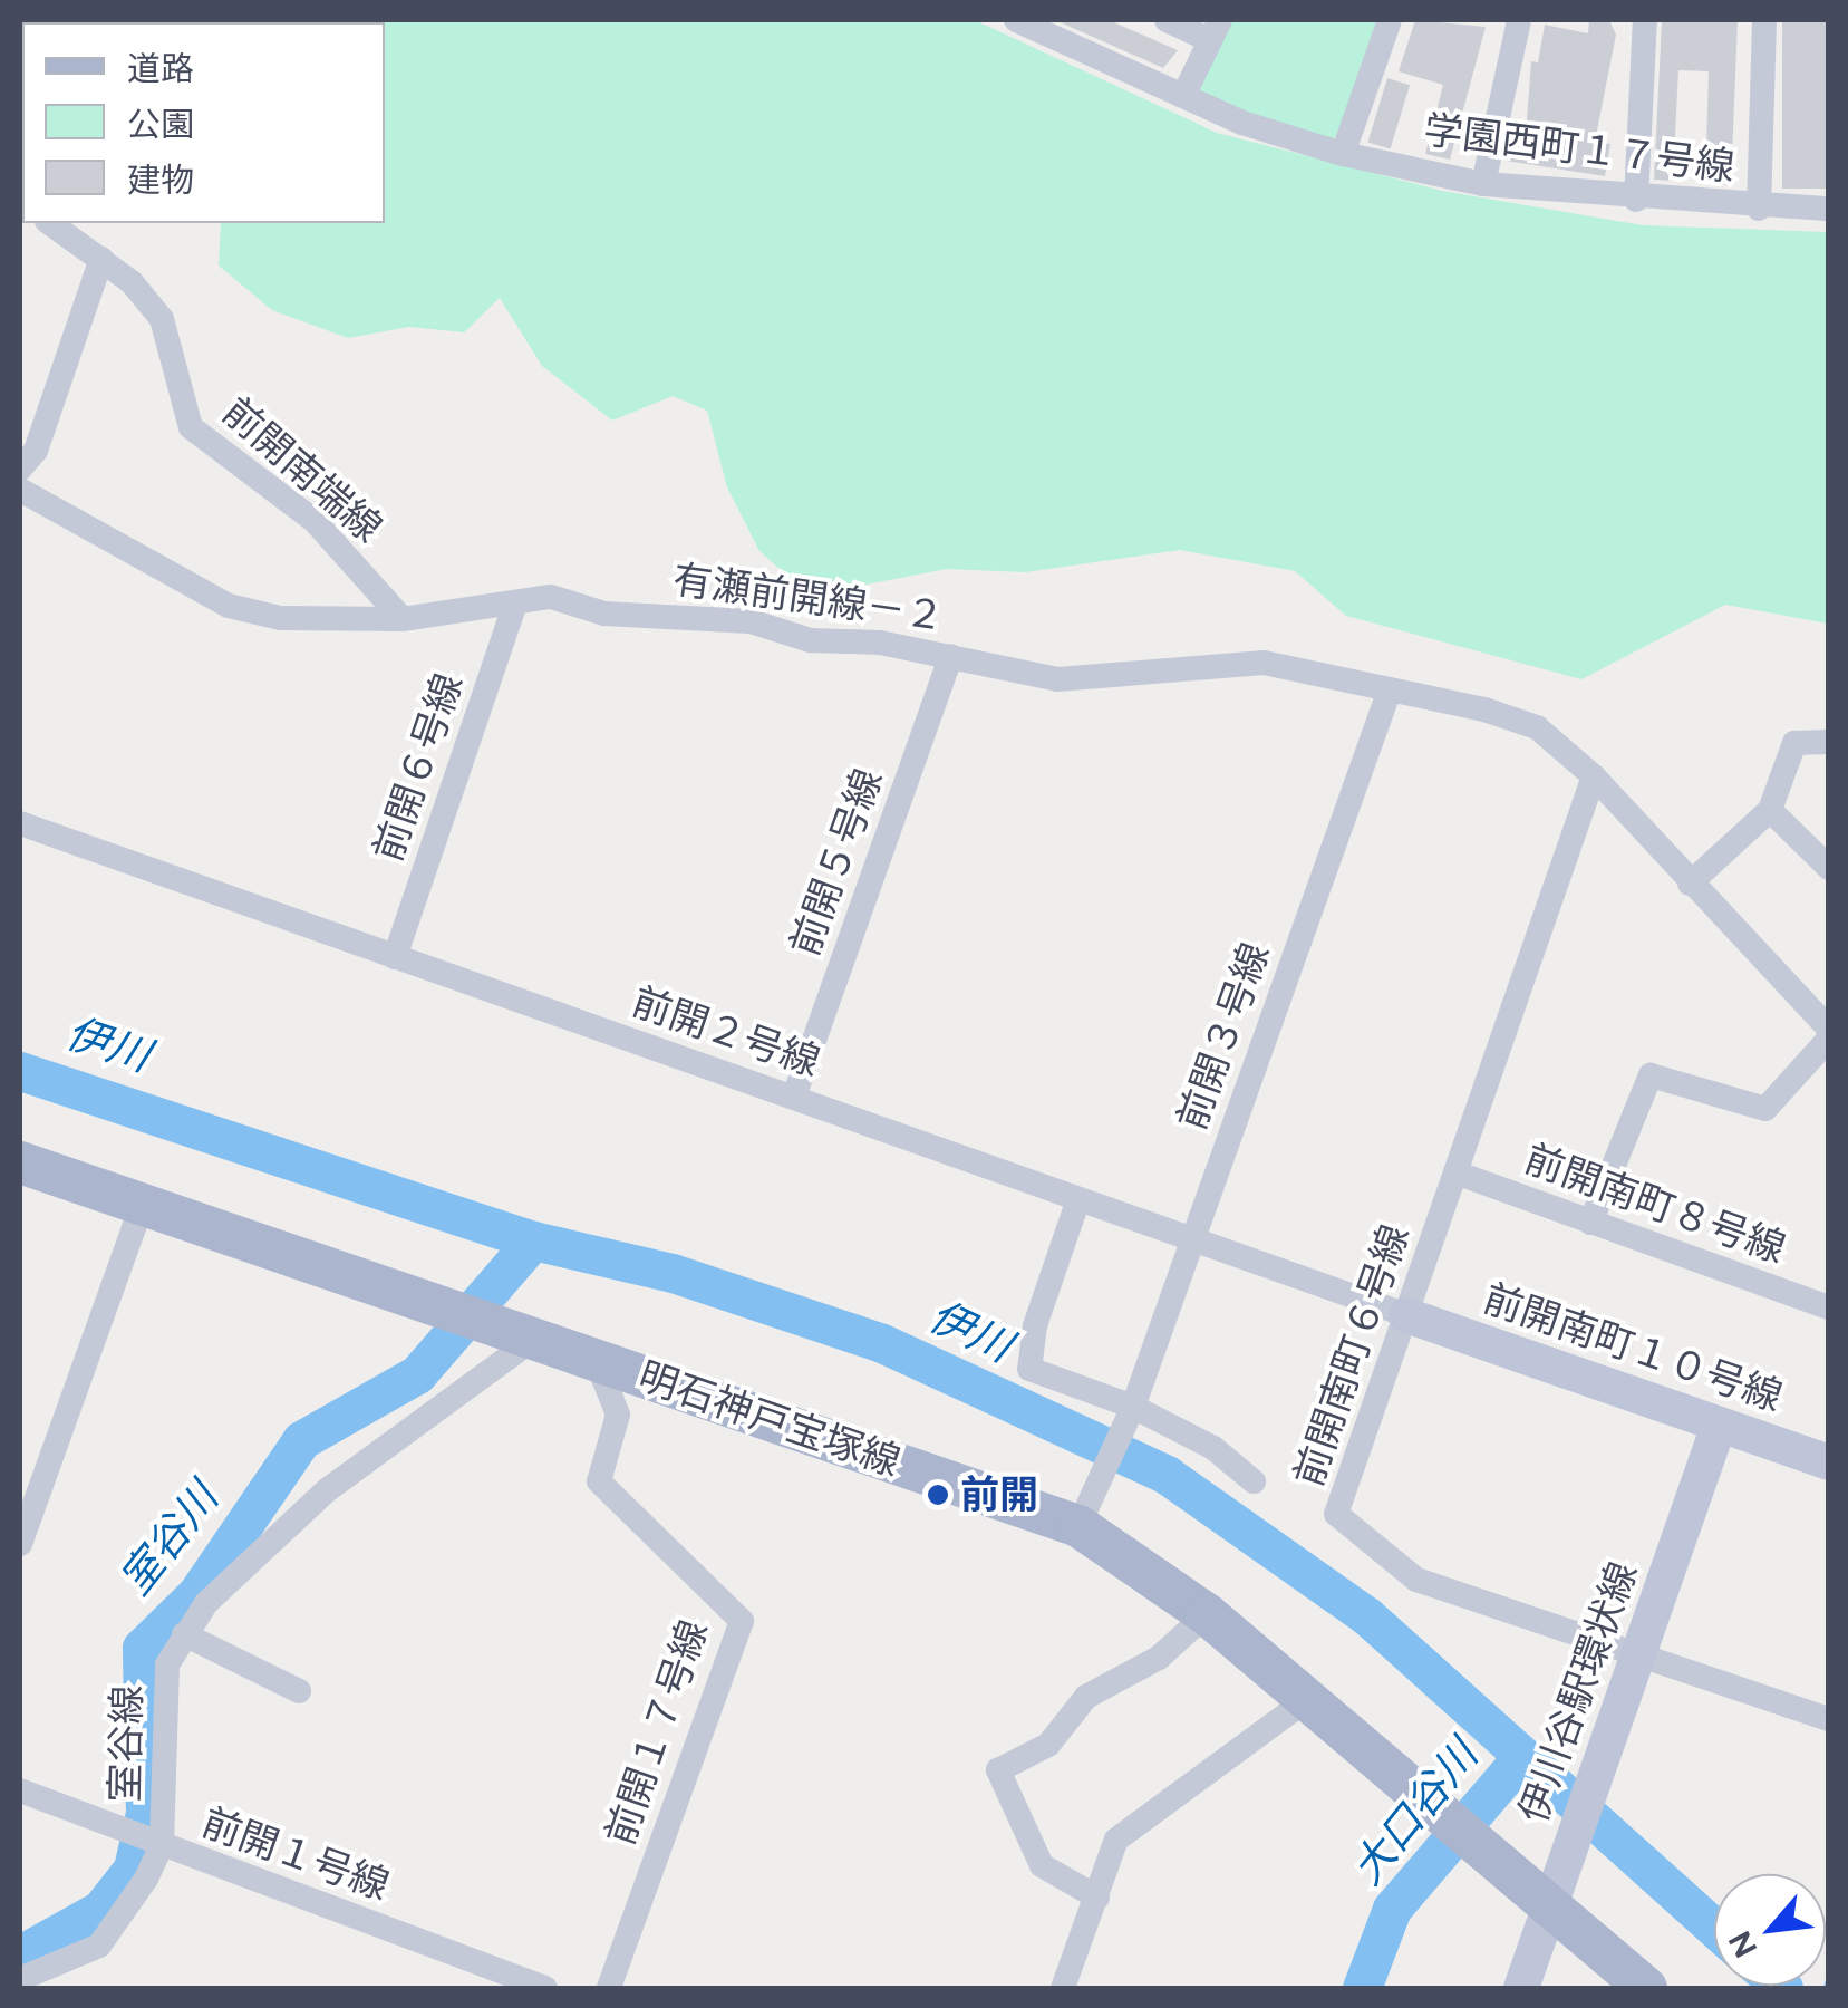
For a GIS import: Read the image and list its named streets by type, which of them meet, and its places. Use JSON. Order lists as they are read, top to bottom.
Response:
{
  "streets": {
    "main road": ["明石神戸宝塚線"],
    "street": [
      "学園西町１７号線",
      "前開南端線",
      "有瀬前開線－２",
      "前開６号線",
      "前開５号線",
      "前開２号線",
      "前開３号線",
      "前開南町８号線",
      "前開南町１０号線",
      "前開南町６号線",
      "伊川谷駅環状線",
      "前開１７号線",
      "室谷線",
      "前開１号線"
    ]
  },
  "crossings": [
    ["前開南端線", "有瀬前開線－２"],
    ["有瀬前開線－２", "前開６号線"],
    ["有瀬前開線－２", "前開５号線"],
    ["有瀬前開線－２", "前開３号線"],
    ["有瀬前開線－２", "前開南町６号線"],
    ["前開６号線", "前開２号線"],
    ["前開５号線", "前開２号線"],
    ["前開２号線", "前開３号線"],
    ["前開２号線", "前開南町１０号線"],
    ["前開２号線", "前開南町６号線"],
    ["前開３号線", "明石神戸宝塚線"],
    ["前開南町８号線", "前開南町６号線"],
    ["前開南町１０号線", "前開南町６号線"],
    ["前開南町１０号線", "伊川谷駅環状線"],
    ["前開南町６号線", "伊川谷駅環状線"],
    ["明石神戸宝塚線", "伊川谷駅環状線"],
    ["明石神戸宝塚線", "前開１７号線"],
    ["明石神戸宝塚線", "室谷線"],
    ["室谷線", "前開１号線"]
  ],
  "water": ["伊川", "室谷川", "大口谷川"],
  "places": ["前開"],
  "legend": ["道路", "公園", "建物"],
  "north": "bottom left"
}
